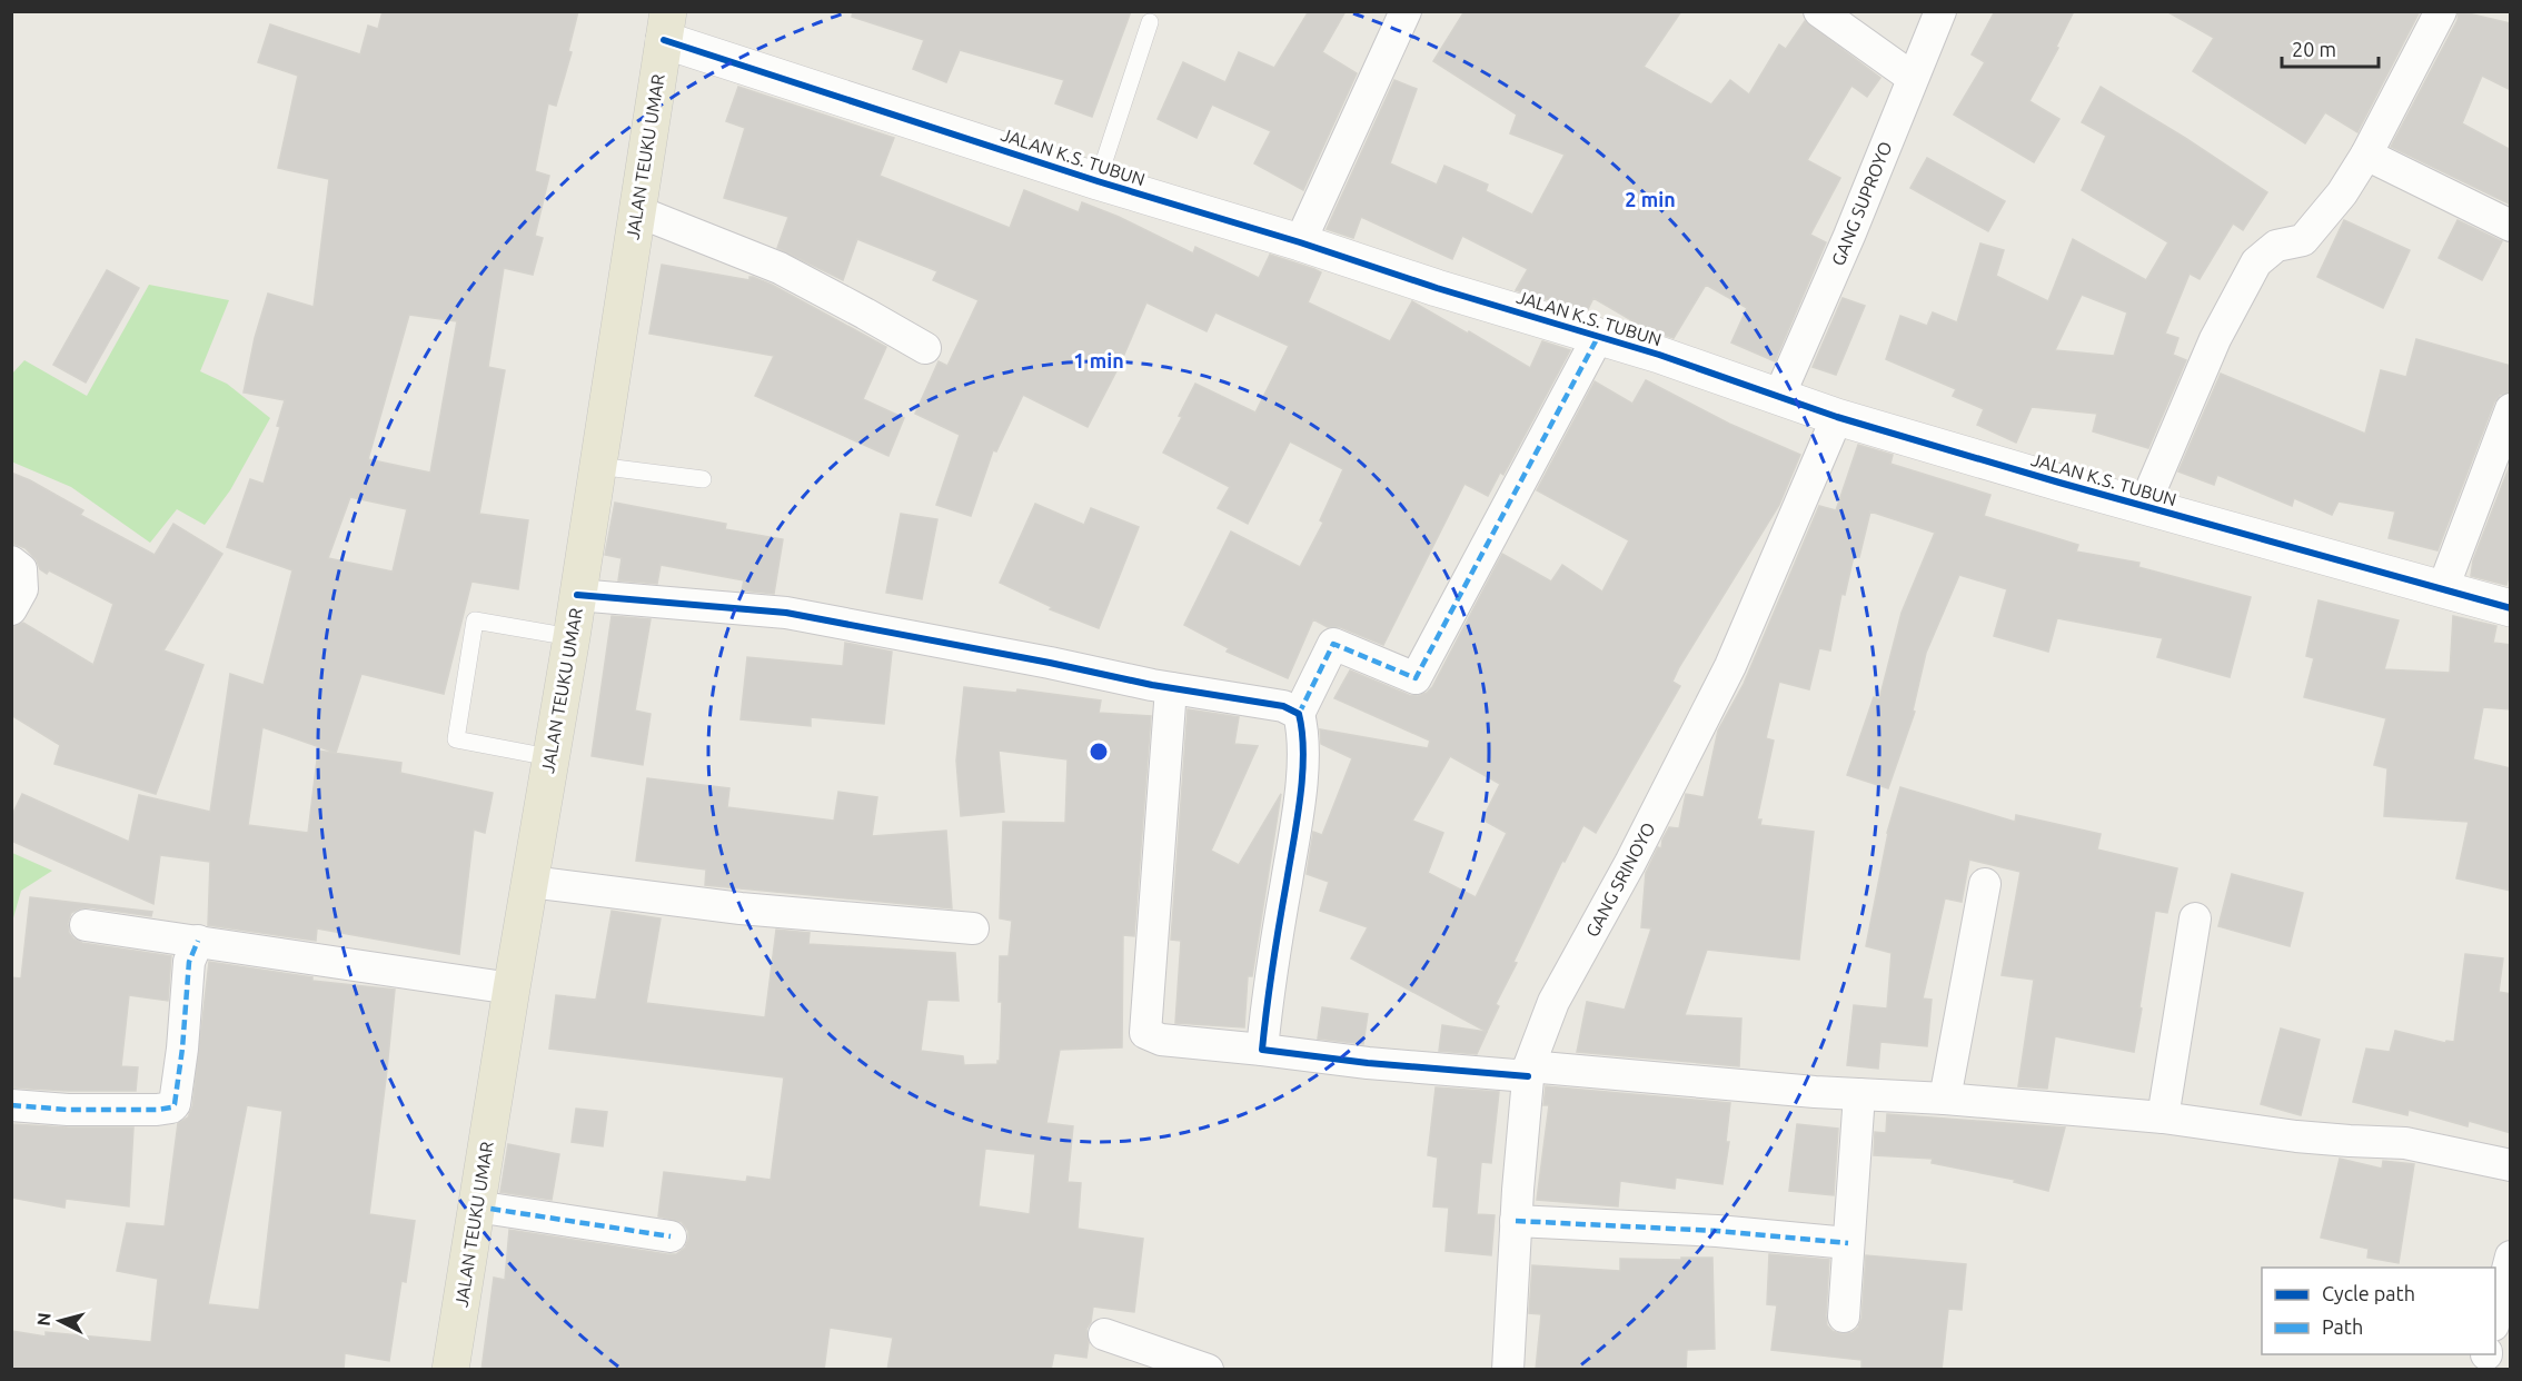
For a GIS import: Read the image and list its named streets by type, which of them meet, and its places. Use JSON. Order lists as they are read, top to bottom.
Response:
{
  "streets": {
    "main road": ["JALAN TEUKU UMAR"],
    "street": ["JALAN K.S. TUBUN", "GANG SUPROYO", "GANG SRINOYO"]
  },
  "crossings": [
    ["JALAN TEUKU UMAR", "JALAN K.S. TUBUN"],
    ["JALAN K.S. TUBUN", "GANG SUPROYO"],
    ["JALAN K.S. TUBUN", "GANG SRINOYO"]
  ],
  "legend": ["Cycle path", "Path"],
  "scale_bar": "20 m",
  "north": "left",
  "rings": ["2 min", "1 min"]
}
